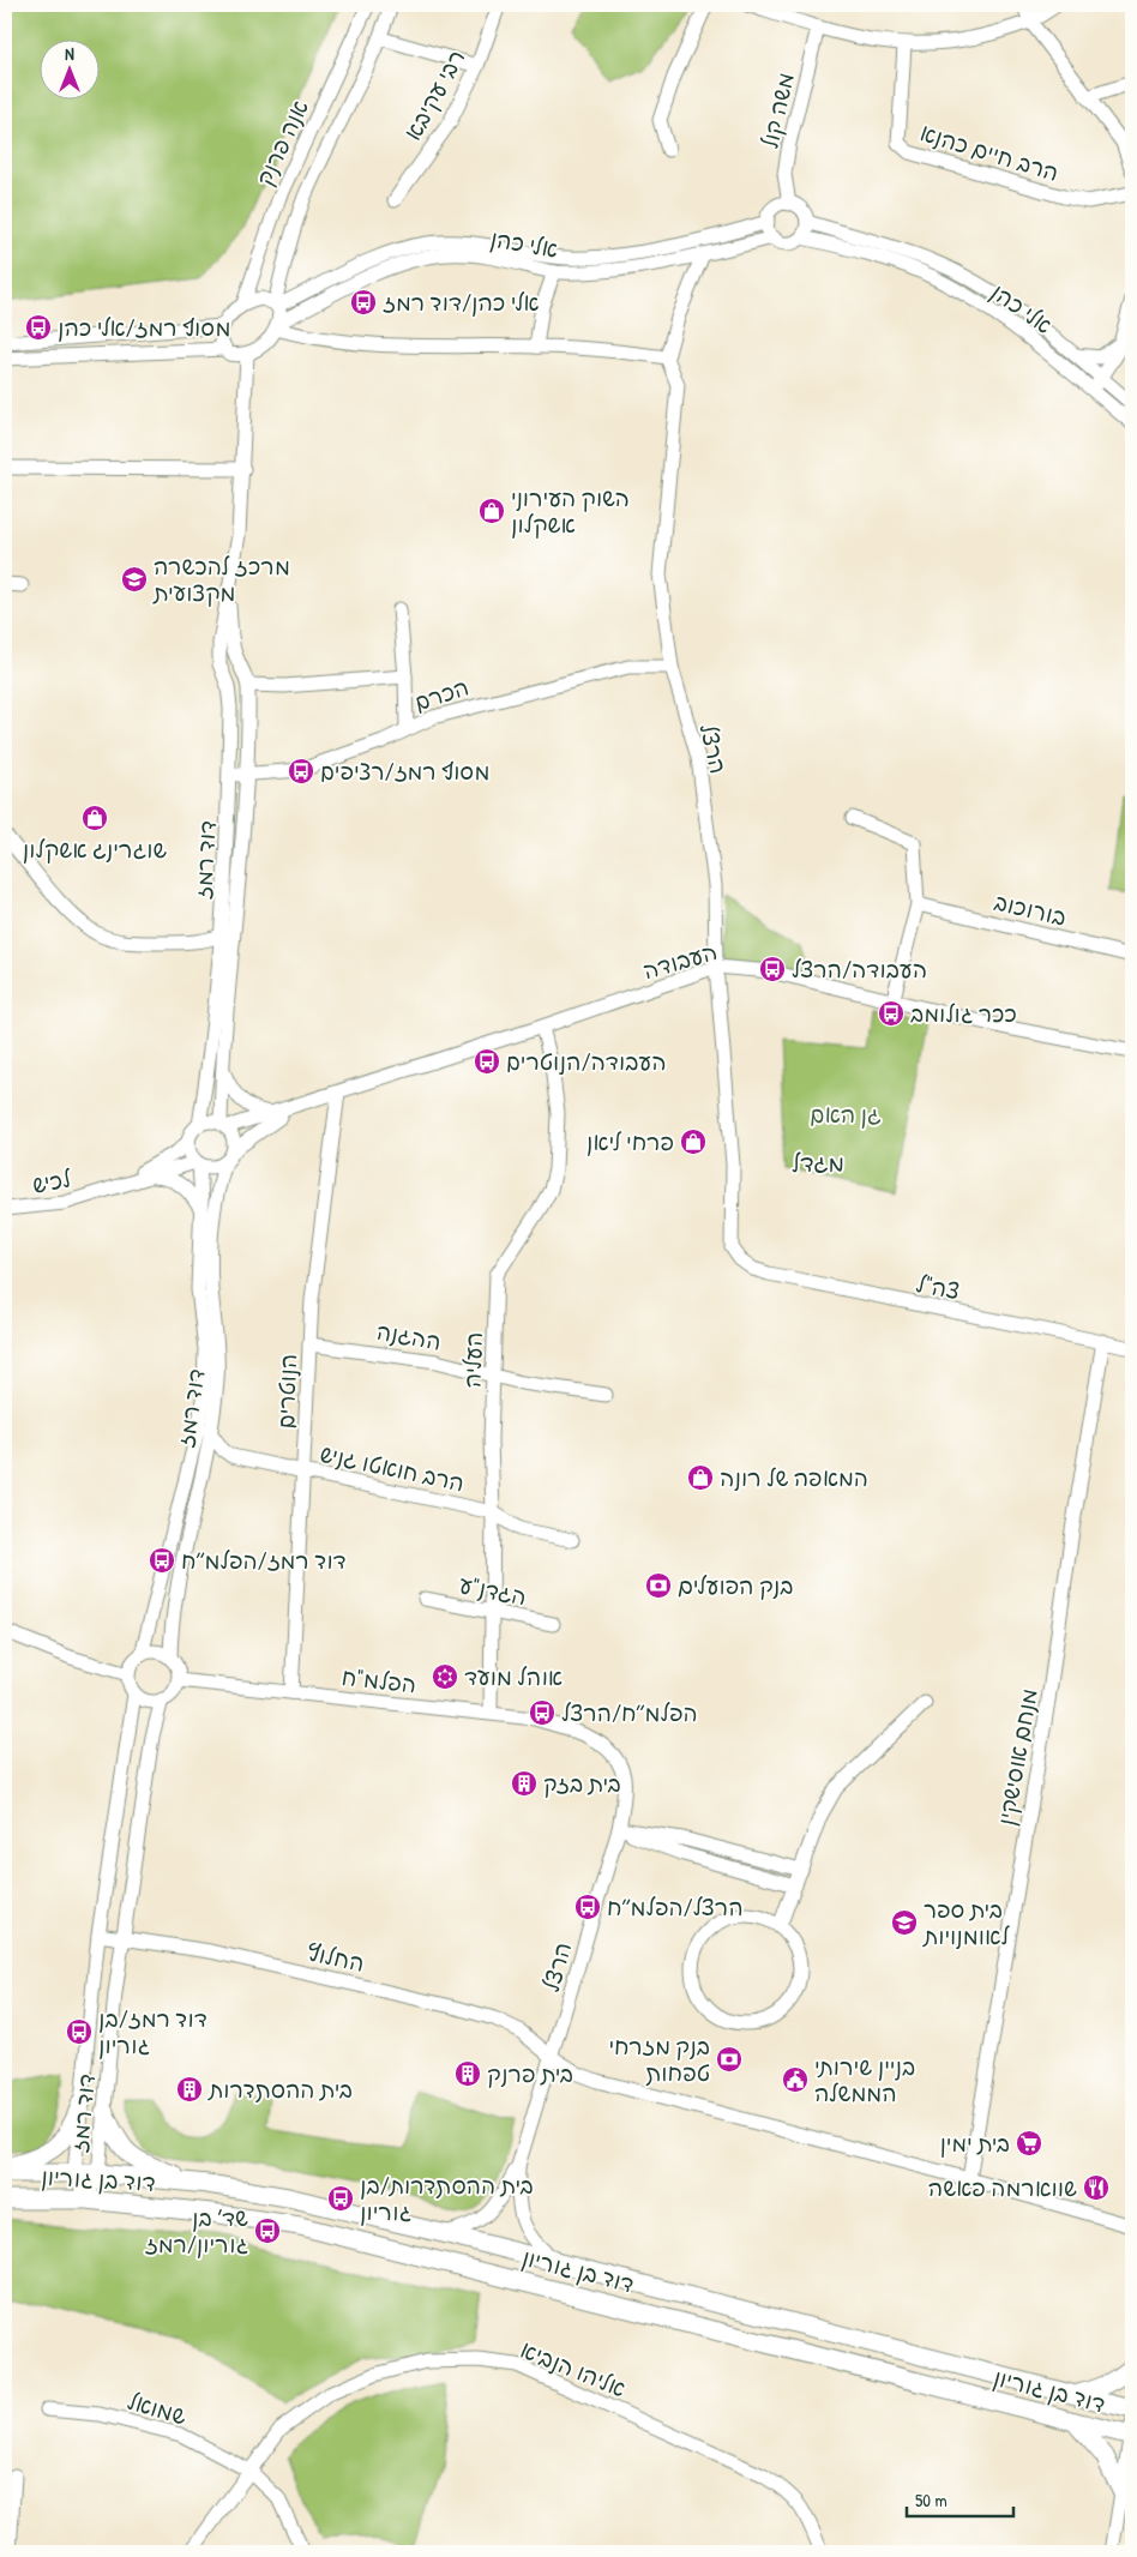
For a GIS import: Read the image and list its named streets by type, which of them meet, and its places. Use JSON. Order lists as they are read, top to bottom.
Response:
{
  "streets": {
    "main road": ["דוד בן גוריון"],
    "street": [
      "רבי עקיבא",
      "משה קול",
      "אנה פרנק",
      "הרב חיים כהנא",
      "אלי כהן",
      "הכרם",
      "הרצל",
      "דוד רמז",
      "בורוכוב",
      "העבודה",
      "לכיש",
      "צה\"ל",
      "ההגנה",
      "העליה",
      "הנוטרים",
      "הרב חואטו גניש",
      "הגדנ\"ע",
      "הפלמ\"ח",
      "מנחם אוסישקין",
      "החלוץ",
      "אליהו הנביא",
      "שמואל"
    ]
  },
  "crossings": [
    ["משה קול", "אלי כהן"],
    ["אנה פרנק", "אלי כהן"],
    ["אנה פרנק", "דוד רמז"],
    ["אלי כהן", "דוד רמז"],
    ["הכרם", "הרצל"],
    ["הכרם", "דוד רמז"],
    ["הרצל", "העבודה"],
    ["הרצל", "צה\"ל"],
    ["הרצל", "הפלמ\"ח"],
    ["הרצל", "החלוץ"],
    ["הרצל", "דוד בן גוריון"],
    ["דוד רמז", "העבודה"],
    ["דוד רמז", "לכיש"],
    ["דוד רמז", "הרב חואטו גניש"],
    ["דוד רמז", "הפלמ\"ח"],
    ["דוד רמז", "החלוץ"],
    ["דוד רמז", "דוד בן גוריון"],
    ["העבודה", "לכיש"],
    ["העבודה", "העליה"],
    ["העבודה", "הנוטרים"],
    ["צה\"ל", "מנחם אוסישקין"],
    ["ההגנה", "העליה"],
    ["ההגנה", "הנוטרים"],
    ["העליה", "הרב חואטו גניש"],
    ["העליה", "הגדנ\"ע"],
    ["העליה", "הפלמ\"ח"],
    ["הנוטרים", "הרב חואטו גניש"],
    ["הנוטרים", "הפלמ\"ח"],
    ["מנחם אוסישקין", "החלוץ"],
    ["אליהו הנביא", "שמואל"]
  ],
  "districts": ["מגדל"],
  "parks": ["גן האם"],
  "places": {
    "bus stop": [
      "אלי כהן/דוד רמז",
      "מסוף רמז/אלי כהן",
      "מסוף רמז/רציפים",
      "העבודה/הרצל",
      "ככר גולומב",
      "העבודה/הנוטרים",
      "דוד רמז/הפלמ״ח",
      "הפלמ״ח/הרצל",
      "הרצל/הפלמ״ח",
      "דוד רמז/בן גוריון",
      "בית ההסתדרות/בן גוריון",
      "שד׳ בן גוריון/רמז"
    ],
    "shop": [
      "השוק העירוני אשקלון",
      "שוגרינג אשקלון",
      "פרחי ליאן",
      "המאפה של רונה"
    ],
    "school or university": ["מרכז להכשרה מקצועית", "בית ספר לאומנויות"],
    "bank": ["בנק הפועלים", "בנק מזרחי טפחות"],
    "synagogue": ["אוהל מועד"],
    "building": ["בית בזק", "בית פרנק", "בית ההסתדרות"],
    "public building": ["בניין שירותי הממשלה"],
    "supermarket": ["בית ימין"],
    "restaurant": ["שווארמה פאשה"]
  },
  "scale_bar": "50 m",
  "north": "top"
}
